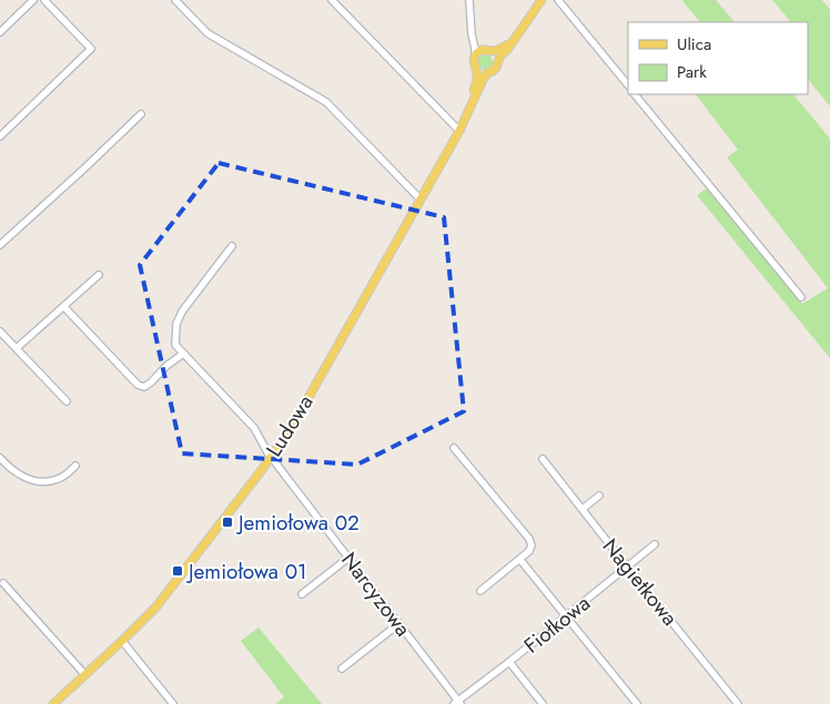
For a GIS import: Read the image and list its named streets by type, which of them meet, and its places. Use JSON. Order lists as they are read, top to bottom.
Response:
{
  "streets": {
    "main road": ["Ludowa"],
    "street": ["Nagietkowa", "Narcyzowa", "Fiołkowa"]
  },
  "crossings": [
    ["Ludowa", "Narcyzowa"],
    ["Nagietkowa", "Fiołkowa"],
    ["Narcyzowa", "Fiołkowa"]
  ],
  "places": {
    "transit": ["Jemiołowa 02", "Jemiołowa 01"]
  },
  "legend": ["Ulica", "Park"]
}
